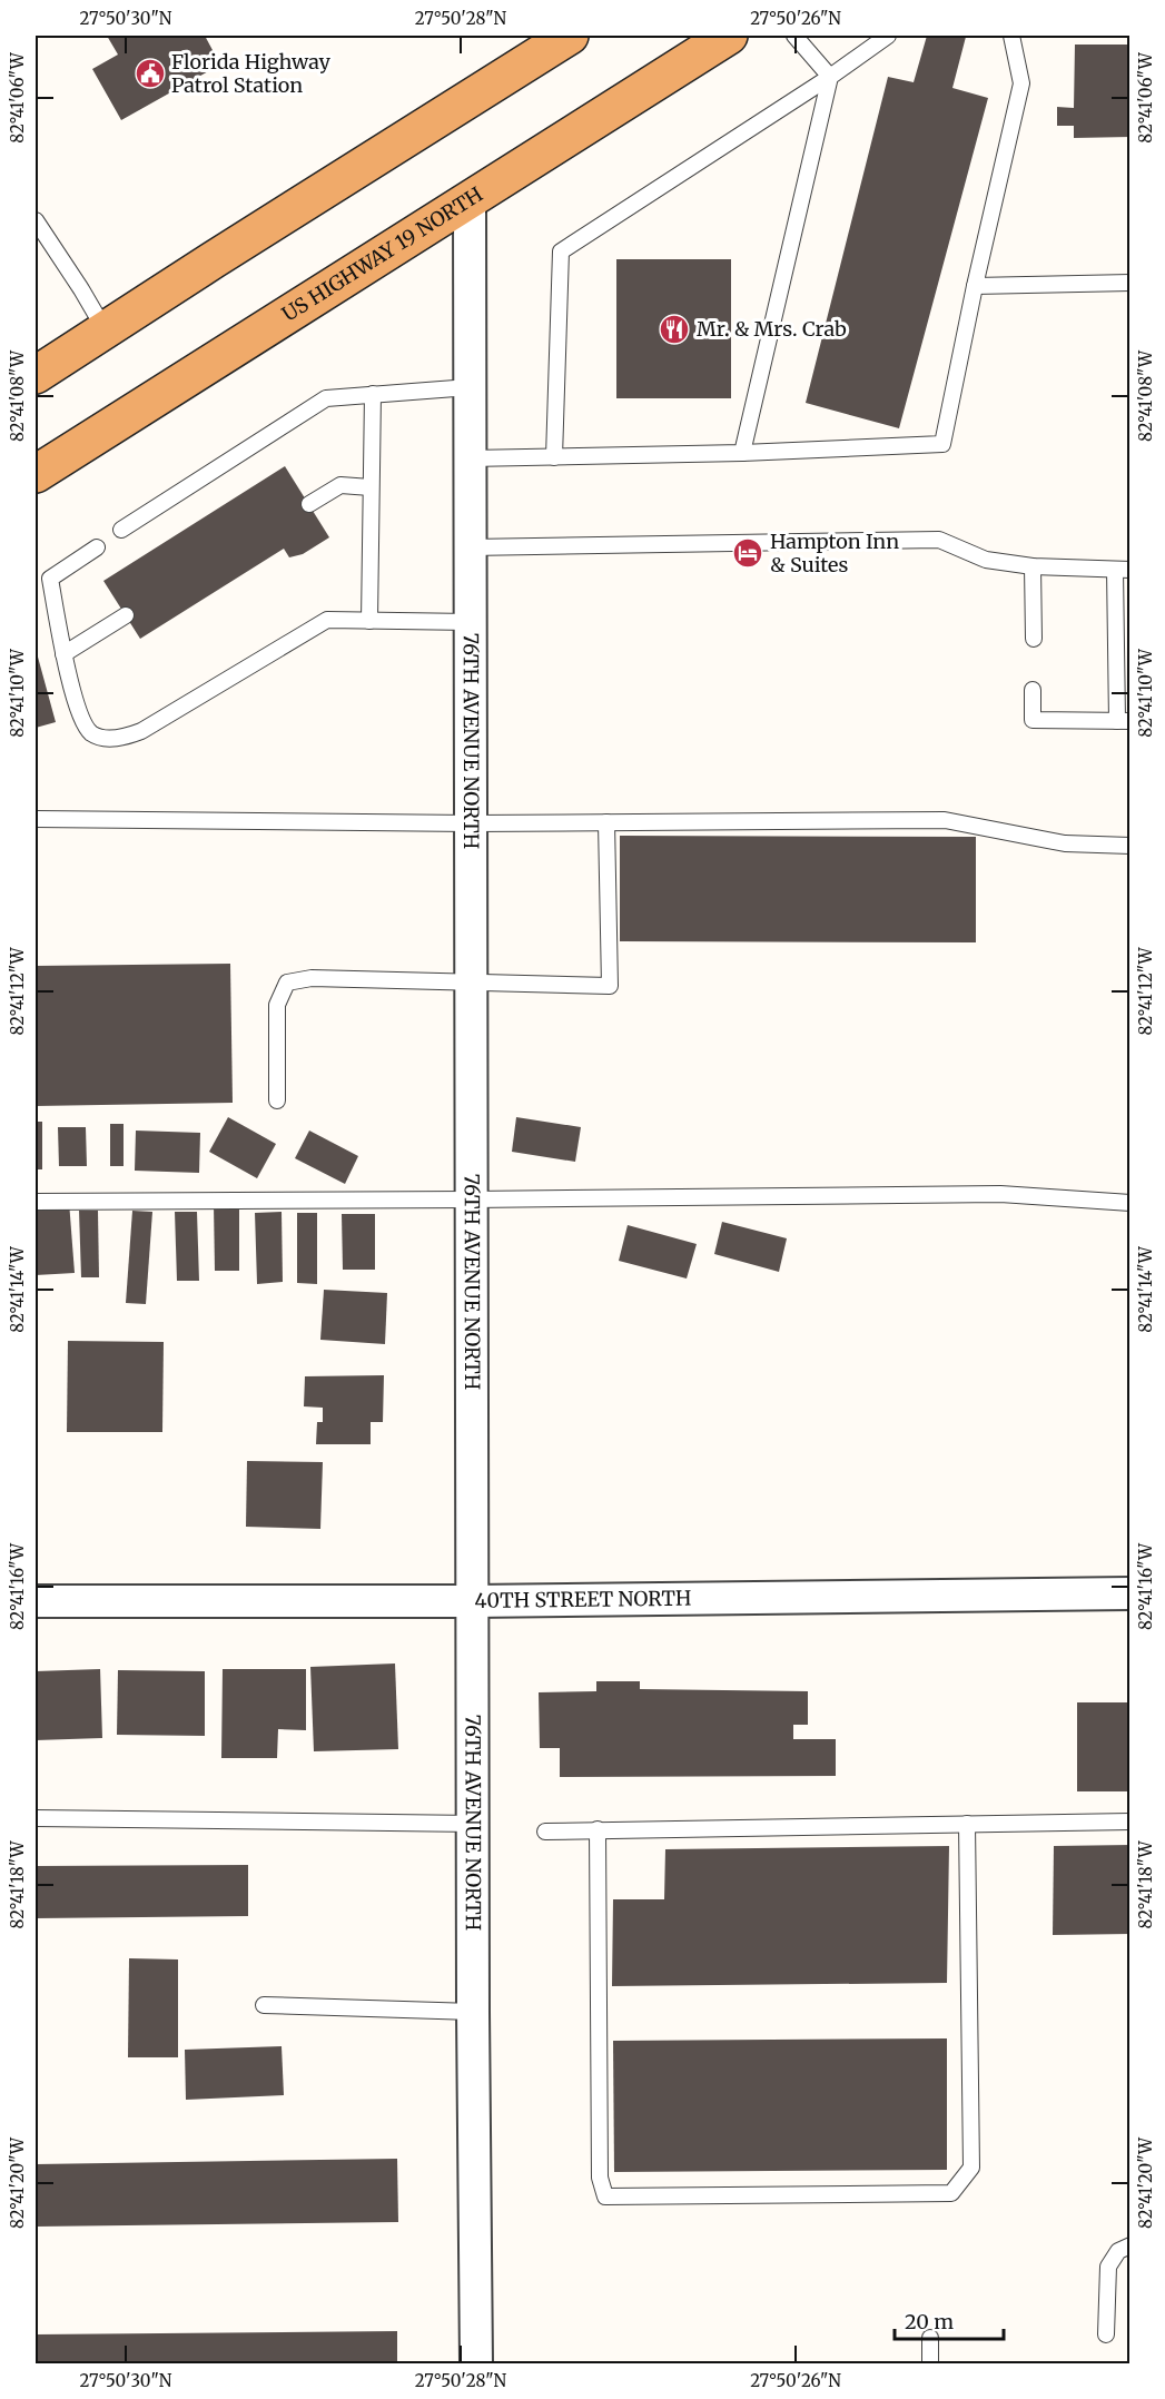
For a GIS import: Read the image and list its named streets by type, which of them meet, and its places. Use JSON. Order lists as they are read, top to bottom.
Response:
{
  "streets": {
    "highway": ["US HIGHWAY 19 NORTH"],
    "street": ["76TH AVENUE NORTH", "40TH STREET NORTH"]
  },
  "crossings": [
    ["US HIGHWAY 19 NORTH", "76TH AVENUE NORTH"],
    ["76TH AVENUE NORTH", "40TH STREET NORTH"]
  ],
  "places": {
    "public building": ["Florida Highway Patrol Station"],
    "restaurant": ["Mr. & Mrs. Crab"],
    "hotel": ["Hampton Inn & Suites"]
  },
  "scale_bar": "20 m",
  "coordinates": [
    "27°50'30\"N",
    "27°50'28\"N",
    "27°50'26\"N",
    "82°41'06\"W",
    "82°41'08\"W",
    "82°41'10\"W",
    "82°41'12\"W",
    "82°41'14\"W",
    "82°41'16\"W",
    "82°41'18\"W",
    "82°41'20\"W"
  ]
}
